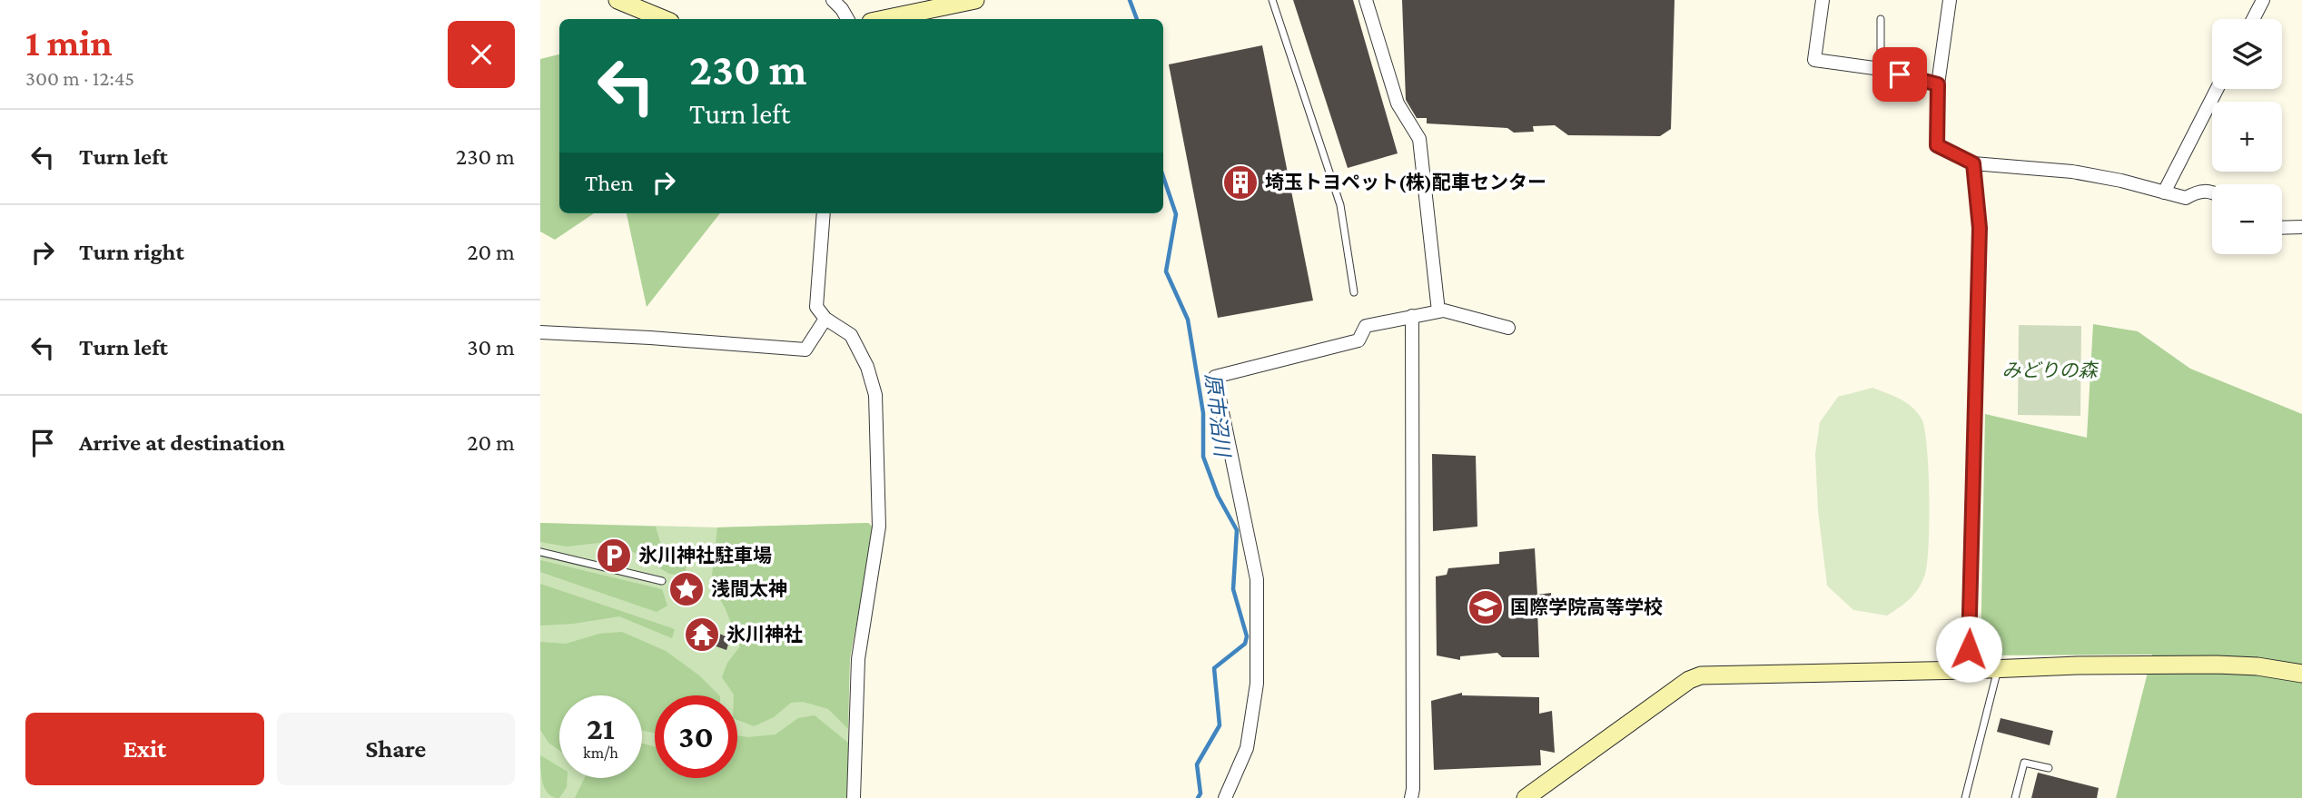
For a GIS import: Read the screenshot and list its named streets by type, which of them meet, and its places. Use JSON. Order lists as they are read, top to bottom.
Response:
{
  "water": ["原市沼川"],
  "parks": ["みどりの森"],
  "places": {
    "building": ["埼玉トヨペット(株)配車センター"],
    "parking": ["氷川神社駐車場"],
    "place": ["浅間太神"],
    "school or university": ["国際学院高等学校"],
    "temple": ["氷川神社"]
  },
  "page": {
    "heading": ["1 min", "300 m · 12:45"],
    "map_buttons": ["+", "−"],
    "turn": ["230 m", "Turn left"],
    "list": [
      {
        "name": "Turn left",
        "value": "230 m"
      },
      {
        "name": "Turn right",
        "value": "20 m"
      },
      {
        "name": "Turn left",
        "value": "30 m"
      },
      {
        "name": "Arrive at destination",
        "value": "20 m"
      }
    ],
    "then": "Then",
    "speed": "21 km/h",
    "limit": "30",
    "buttons": ["Exit", "Share"]
  }
}
